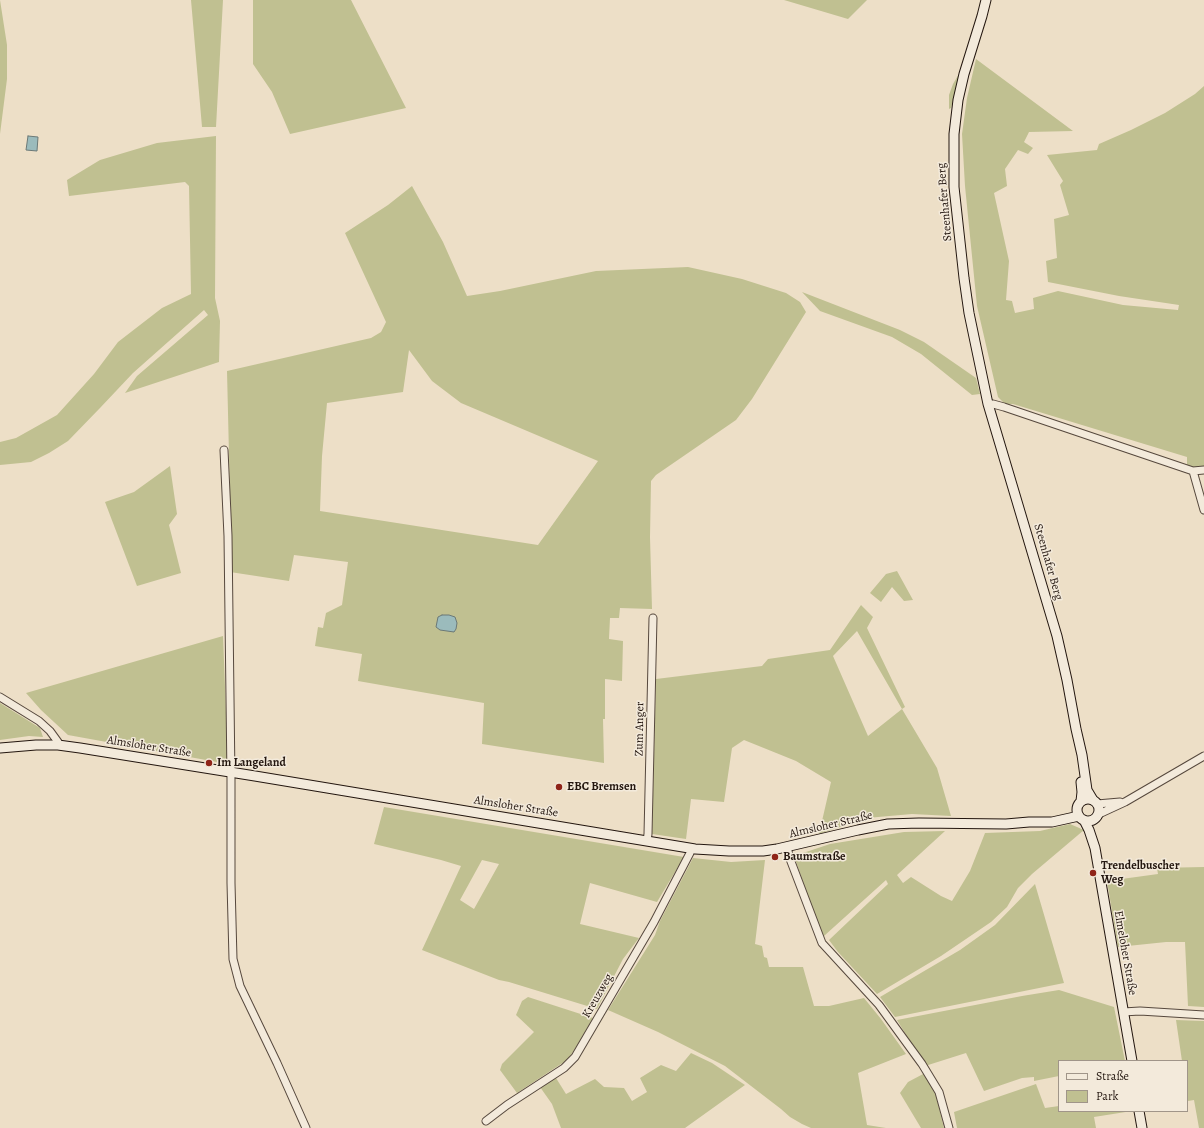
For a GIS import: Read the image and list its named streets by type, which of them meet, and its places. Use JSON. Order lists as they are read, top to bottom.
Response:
{
  "streets": {
    "street": [
      "Steenhafer Berg",
      "Zum Anger",
      "Almsloher Straße",
      "Elmeloher Straße",
      "Kreuzweg"
    ]
  },
  "crossings": [
    ["Steenhafer Berg", "Almsloher Straße"],
    ["Steenhafer Berg", "Elmeloher Straße"],
    ["Zum Anger", "Almsloher Straße"],
    ["Almsloher Straße", "Elmeloher Straße"],
    ["Almsloher Straße", "Kreuzweg"]
  ],
  "places": [
    "Im Langeland",
    "EBC Bremsen",
    "Baumstraße",
    "Trendelbuscher Weg"
  ],
  "legend": ["Straße", "Park"]
}
